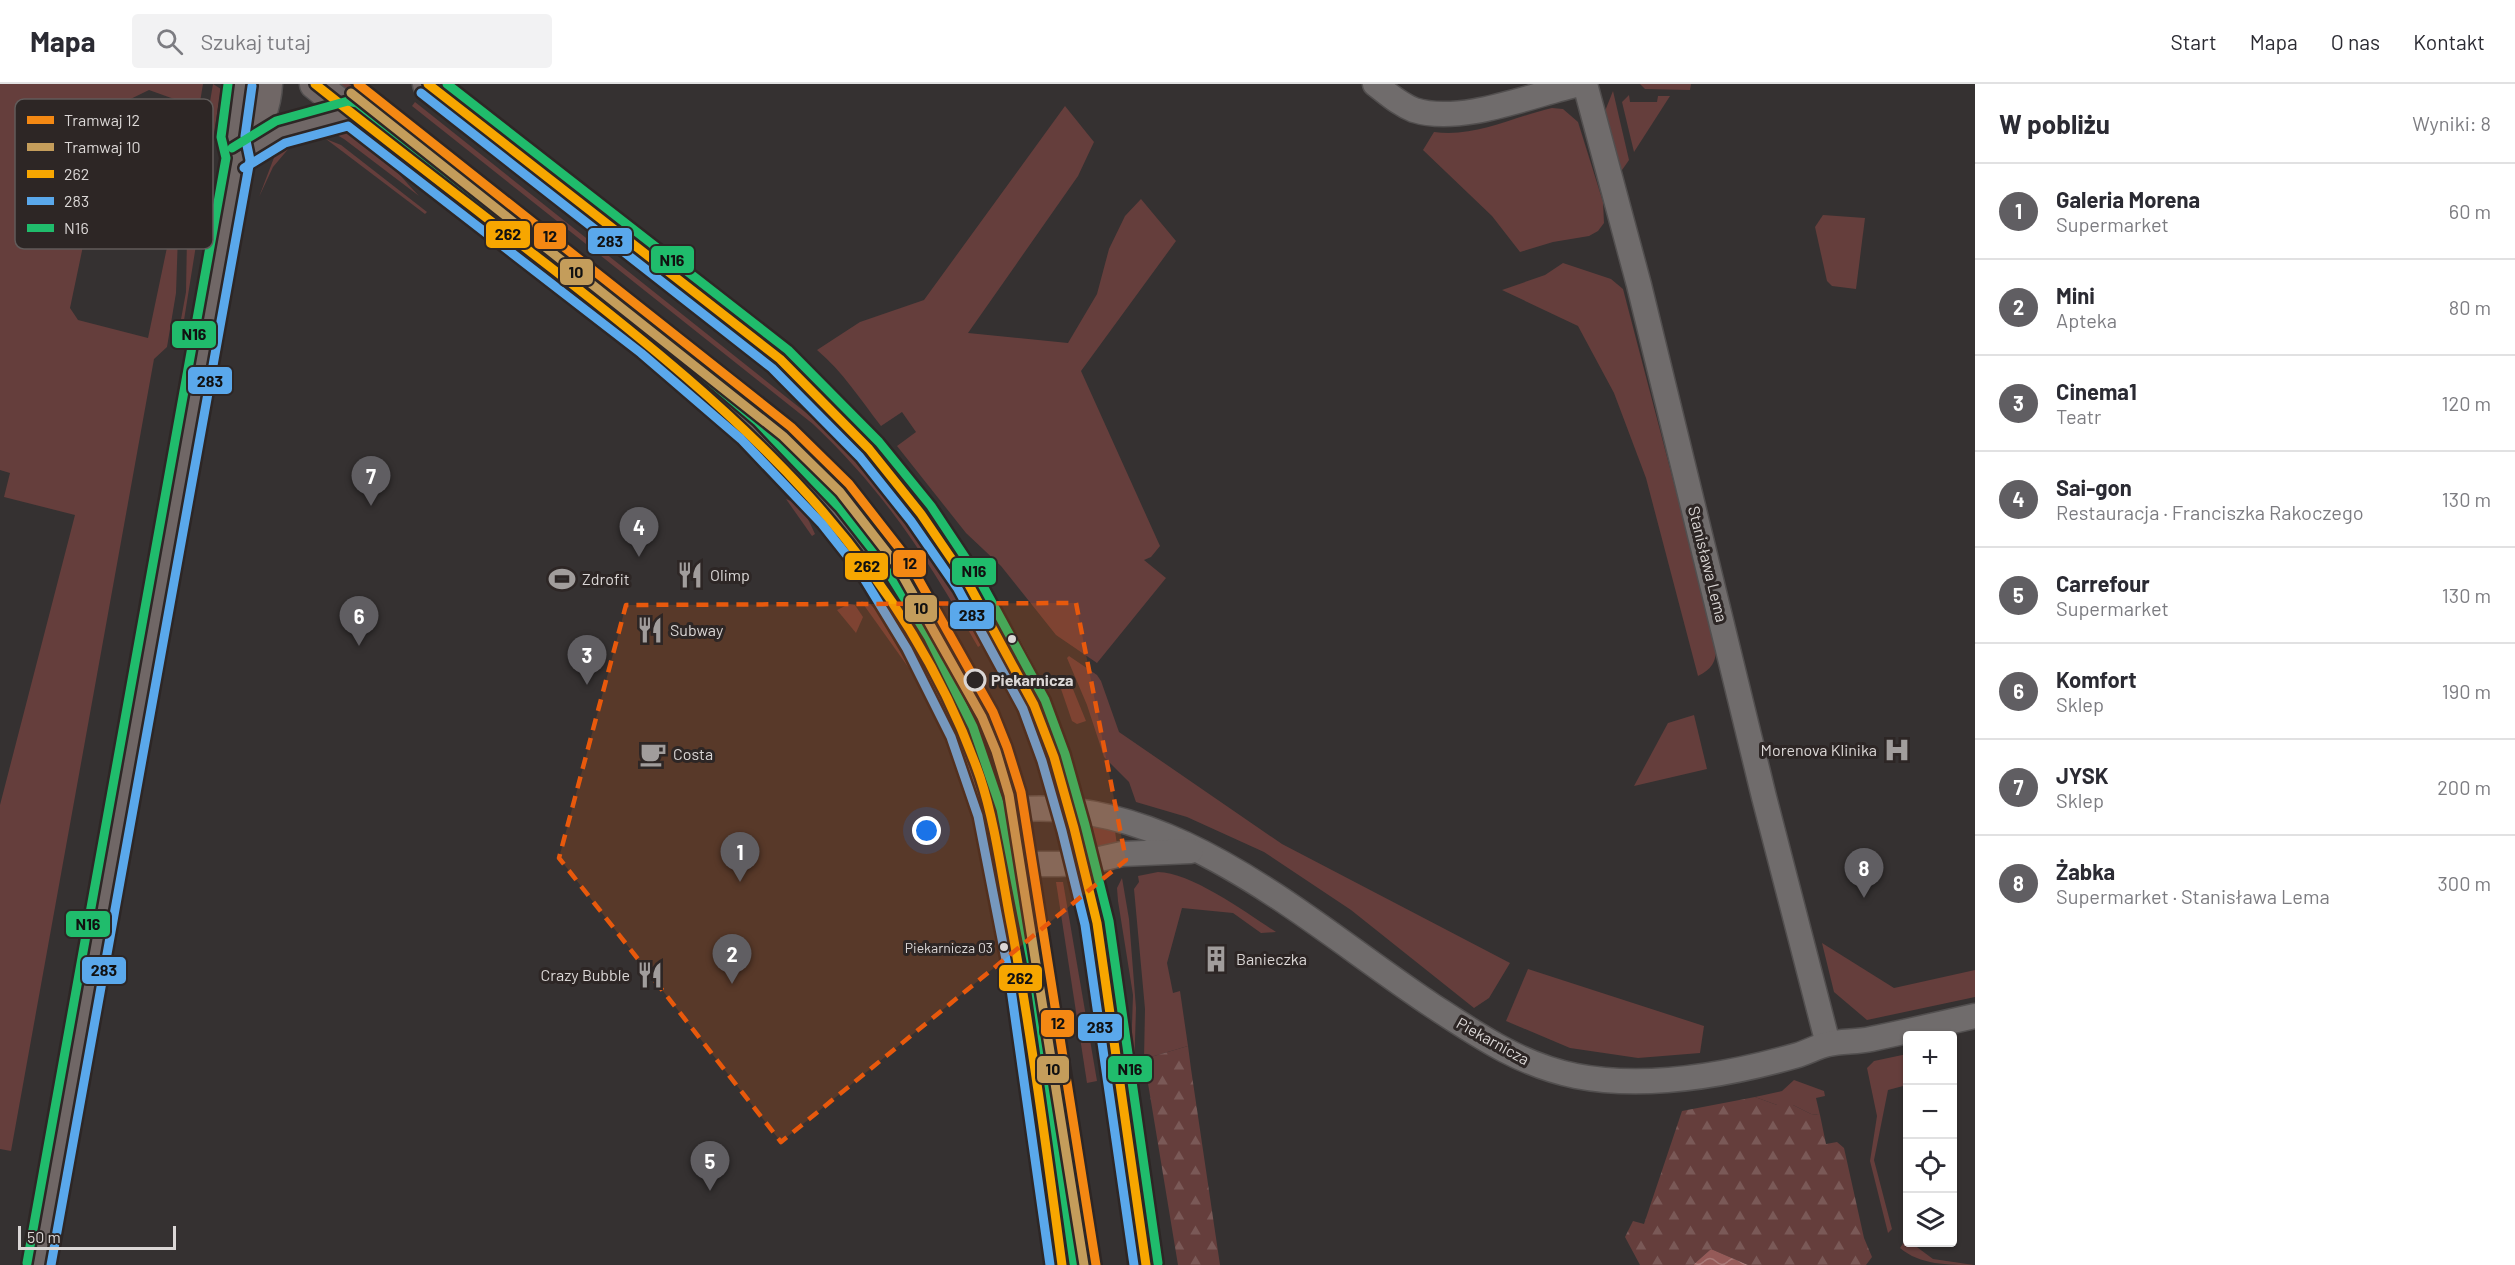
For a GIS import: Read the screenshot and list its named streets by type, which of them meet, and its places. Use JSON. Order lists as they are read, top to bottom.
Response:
{
  "streets": {
    "street": ["Stanisława Lema", "Piekarnicza"]
  },
  "crossings": [
    ["Stanisława Lema", "Piekarnicza"]
  ],
  "places": {
    "restaurant": ["Olimp", "Subway", "Crazy Bubble"],
    "sports": ["Zdrofit"],
    "other": ["Piekarnicza", "Piekarnicza 03"],
    "hospital": ["Morenova Klinika"],
    "cafe": ["Costa"],
    "building": ["Banieczka"]
  },
  "lines": [
    "tram line 12",
    "transit line 262",
    "transit line N16",
    "transit line 283",
    "tram line 10"
  ],
  "legend": [
    "Tramwaj 12",
    "Tramwaj 10",
    "262",
    "283",
    "N16"
  ],
  "scale_bar": "50 m",
  "page": {
    "header": "Mapa",
    "search": "Szukaj tutaj",
    "nav": [
      "Start",
      "Mapa",
      "O nas",
      "Kontakt"
    ],
    "heading": ["W pobliżu", "Wyniki: 8"],
    "list": [
      {
        "mark": "1",
        "name": "Galeria Morena",
        "note": "Supermarket",
        "value": "60 m"
      },
      {
        "mark": "2",
        "name": "Mini",
        "note": "Apteka",
        "value": "80 m"
      },
      {
        "mark": "3",
        "name": "Cinema1",
        "note": "Teatr",
        "value": "120 m"
      },
      {
        "mark": "4",
        "name": "Sai-gon",
        "note": "Restauracja · Franciszka Rakoczego",
        "value": "130 m"
      },
      {
        "mark": "5",
        "name": "Carrefour",
        "note": "Supermarket",
        "value": "130 m"
      },
      {
        "mark": "6",
        "name": "Komfort",
        "note": "Sklep",
        "value": "190 m"
      },
      {
        "mark": "7",
        "name": "JYSK",
        "note": "Sklep",
        "value": "200 m"
      },
      {
        "mark": "8",
        "name": "Żabka",
        "note": "Supermarket · Stanisława Lema",
        "value": "300 m"
      }
    ],
    "pins": [
      "7",
      "4",
      "6",
      "3",
      "1",
      "8",
      "2",
      "5"
    ],
    "map_buttons": ["+", "−"],
    "scale": "50 m"
  }
}
